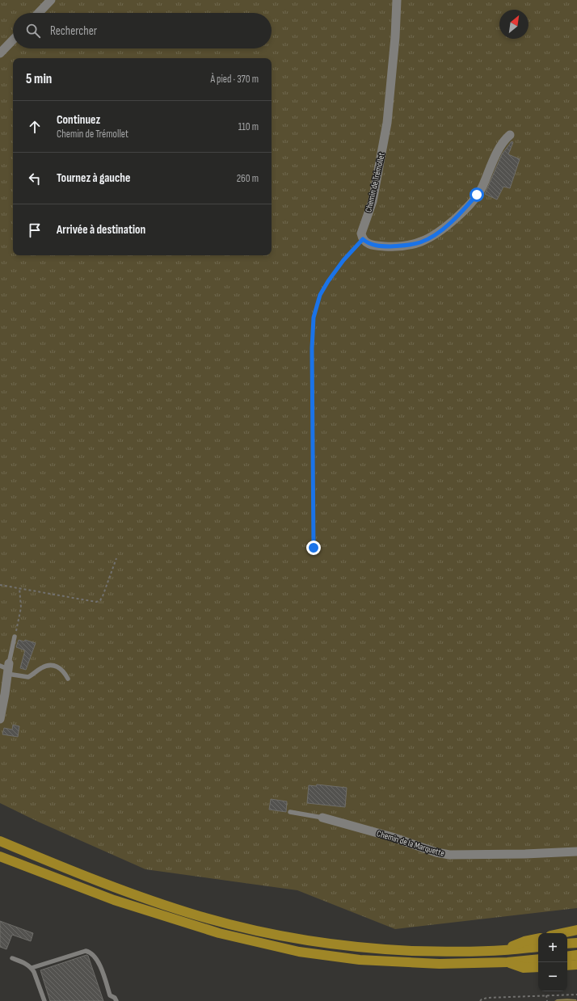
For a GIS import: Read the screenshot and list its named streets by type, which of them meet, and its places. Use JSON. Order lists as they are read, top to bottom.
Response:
{
  "streets": {
    "street": ["Chemin de Trémollet", "Chemin de la Marquette"]
  },
  "north": "top right",
  "page": {
    "search": "Rechercher",
    "heading": ["5 min", "À pied · 370 m"],
    "list": [
      ["Continuez", "Chemin de Trémollet", "110 m"],
      ["Tournez à gauche", "260 m"],
      "Arrivée à destination"
    ],
    "map_buttons": ["+", "−"]
  }
}
